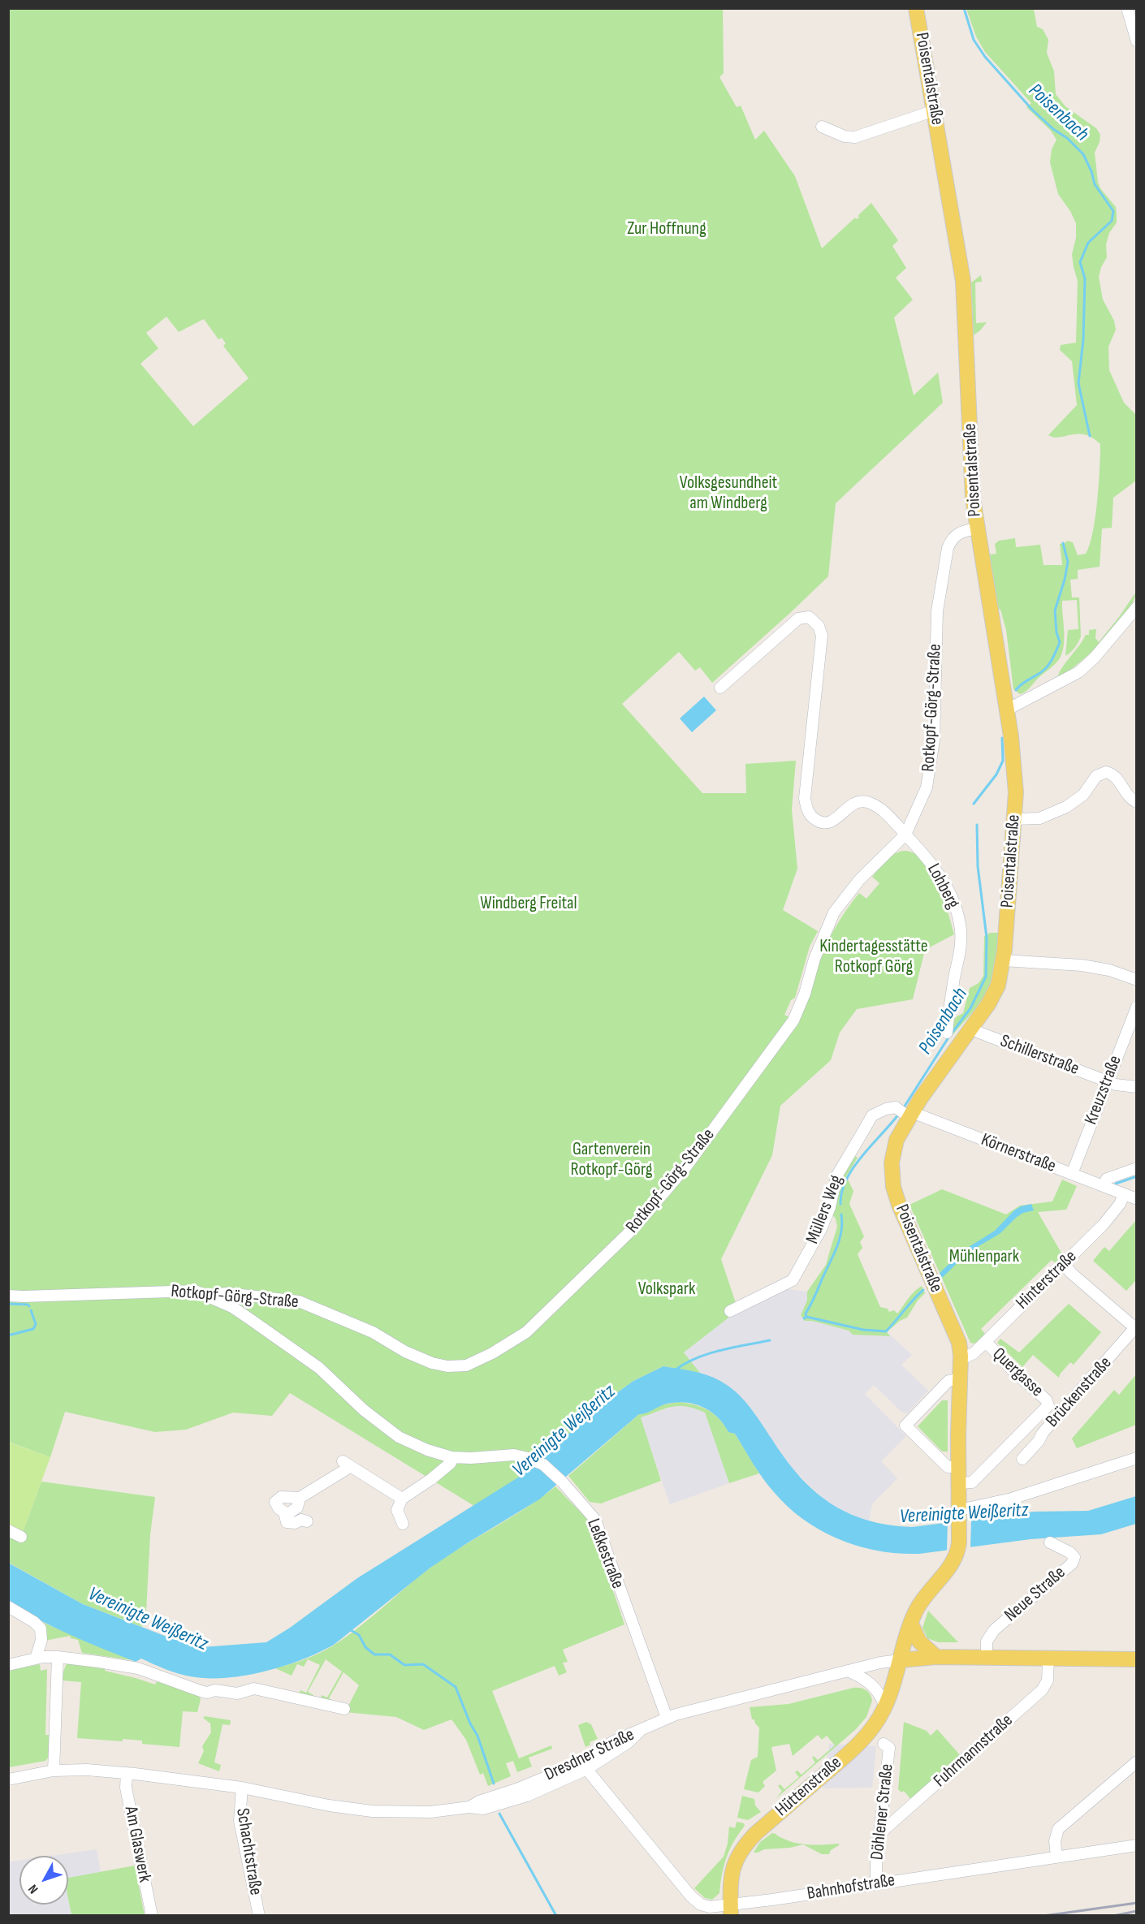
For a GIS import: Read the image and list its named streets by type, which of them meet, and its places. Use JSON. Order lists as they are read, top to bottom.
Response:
{
  "streets": {
    "main road": ["Poisentalstraße", "Hüttenstraße"],
    "street": [
      "Rotkopf-Görg-Straße",
      "Lohberg",
      "Schillerstraße",
      "Kreuzstraße",
      "Körnerstraße",
      "Müllers Weg",
      "Hinterstraße",
      "Quergasse",
      "Brückenstraße",
      "Leßkestraße",
      "Neue Straße",
      "Fuhrmannstraße",
      "Dresdner Straße",
      "Döhlener Straße",
      "Am Glaswerk",
      "Schachtstraße",
      "Bahnhofstraße"
    ]
  },
  "crossings": [
    ["Poisentalstraße", "Rotkopf-Görg-Straße"],
    ["Poisentalstraße", "Schillerstraße"],
    ["Poisentalstraße", "Körnerstraße"],
    ["Poisentalstraße", "Müllers Weg"],
    ["Poisentalstraße", "Hinterstraße"],
    ["Poisentalstraße", "Brückenstraße"],
    ["Poisentalstraße", "Dresdner Straße"],
    ["Poisentalstraße", "Hüttenstraße"],
    ["Rotkopf-Görg-Straße", "Lohberg"],
    ["Rotkopf-Görg-Straße", "Leßkestraße"],
    ["Schillerstraße", "Kreuzstraße"],
    ["Kreuzstraße", "Körnerstraße"],
    ["Körnerstraße", "Müllers Weg"],
    ["Körnerstraße", "Hinterstraße"],
    ["Hinterstraße", "Quergasse"],
    ["Quergasse", "Brückenstraße"],
    ["Leßkestraße", "Dresdner Straße"],
    ["Fuhrmannstraße", "Döhlener Straße"],
    ["Dresdner Straße", "Hüttenstraße"],
    ["Dresdner Straße", "Am Glaswerk"],
    ["Dresdner Straße", "Schachtstraße"],
    ["Dresdner Straße", "Bahnhofstraße"],
    ["Hüttenstraße", "Bahnhofstraße"],
    ["Döhlener Straße", "Bahnhofstraße"]
  ],
  "water": ["Poisenbach", "Vereinigte Weißeritz"],
  "parks": [
    "Zur Hoffnung",
    "Volksgesundheit am Windberg",
    "Windberg Freital",
    "Kindertagesstätte Rotkopf Görg",
    "Gartenverein Rotkopf-Görg",
    "Mühlenpark",
    "Volkspark"
  ],
  "north": "bottom left"
}
